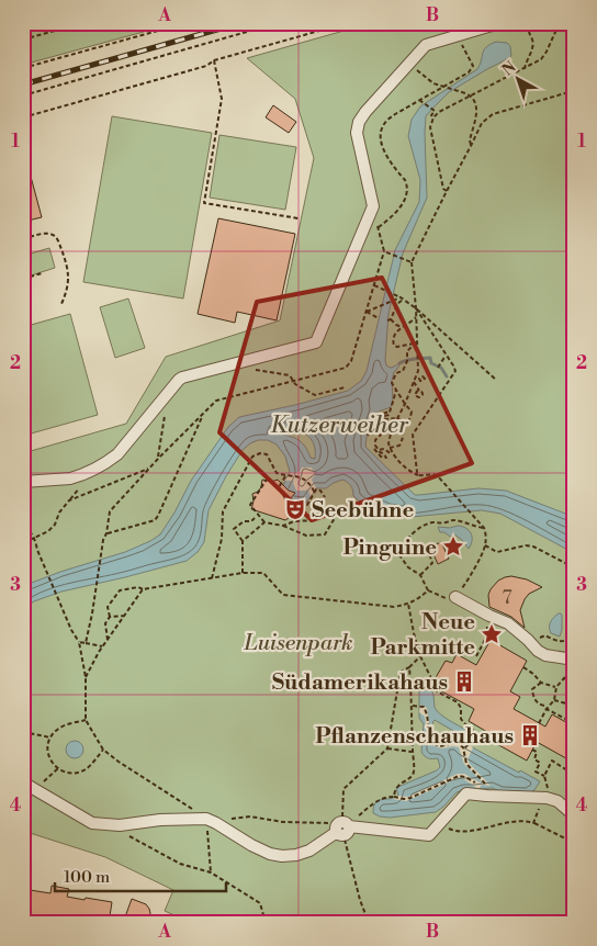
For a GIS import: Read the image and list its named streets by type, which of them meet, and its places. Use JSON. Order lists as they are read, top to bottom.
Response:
{
  "water": ["Kutzerweiher"],
  "parks": ["Luisenpark"],
  "places": {
    "theatre": ["Seebühne"],
    "place": ["Pinguine", "Neue Parkmitte"],
    "building": ["Südamerikahaus", "Pflanzenschauhaus"]
  },
  "house_numbers": ["7"],
  "scale_bar": "100 m",
  "north": "top left",
  "grid": {
    "columns": ["A", "B"],
    "rows": [
      "1",
      "2",
      "3",
      "4"
    ]
  }
}
